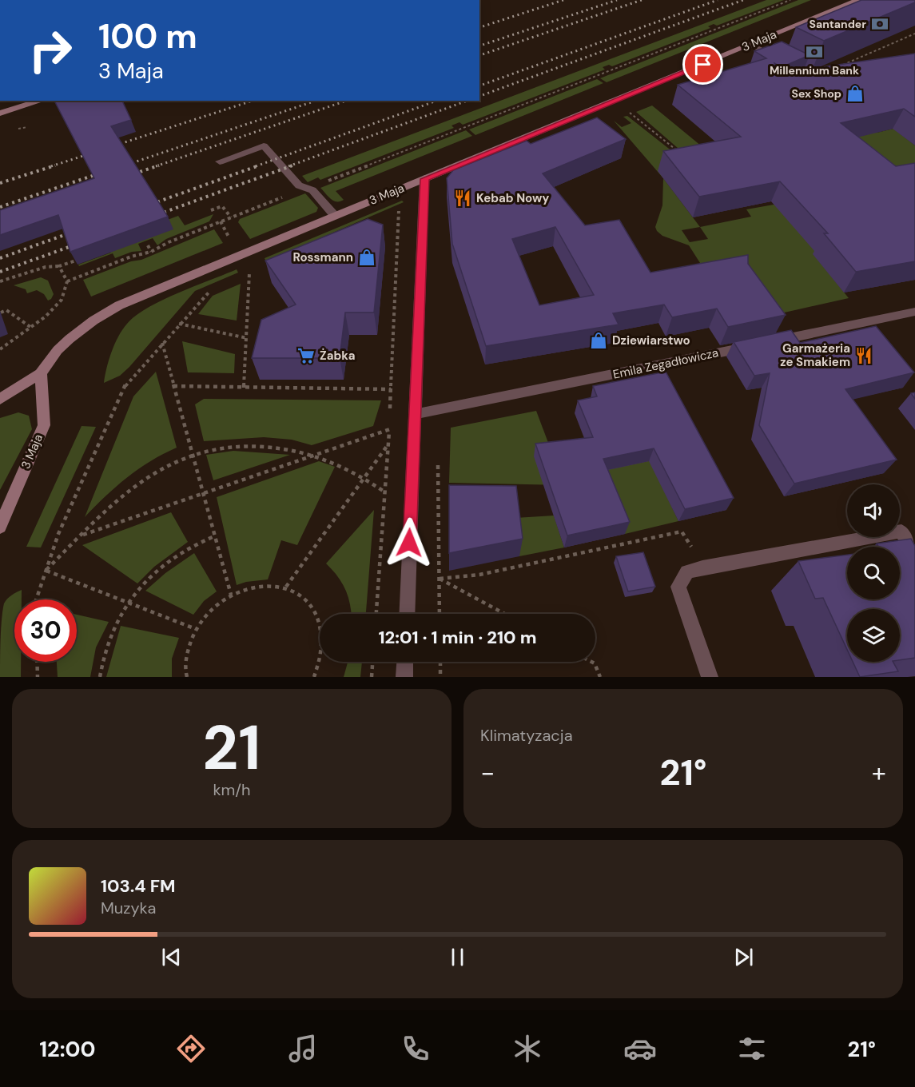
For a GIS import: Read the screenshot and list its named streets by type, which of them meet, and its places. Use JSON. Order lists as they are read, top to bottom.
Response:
{
  "streets": {
    "street": ["3 Maja", "Emila Zegadłowicza"]
  },
  "places": {
    "bank": ["Santander", "Millennium Bank"],
    "shop": ["Sex Shop", "Rossmann", "Dziewiarstwo"],
    "restaurant": ["Kebab Nowy", "Garmażeria ze Smakiem"],
    "supermarket": ["Żabka"]
  },
  "page": {
    "turn": ["100 m", "3 Maja"],
    "limit": "30",
    "trip": "12:01 · 1 min · 210 m",
    "tile": [
      ["21", "km/h"],
      "Klimatyzacja"
    ],
    "heat": ["−", "21°", "+"],
    "song": ["103.4 FM", "Muzyka"],
    "tabs": ["12:00", "21°"]
  }
}
